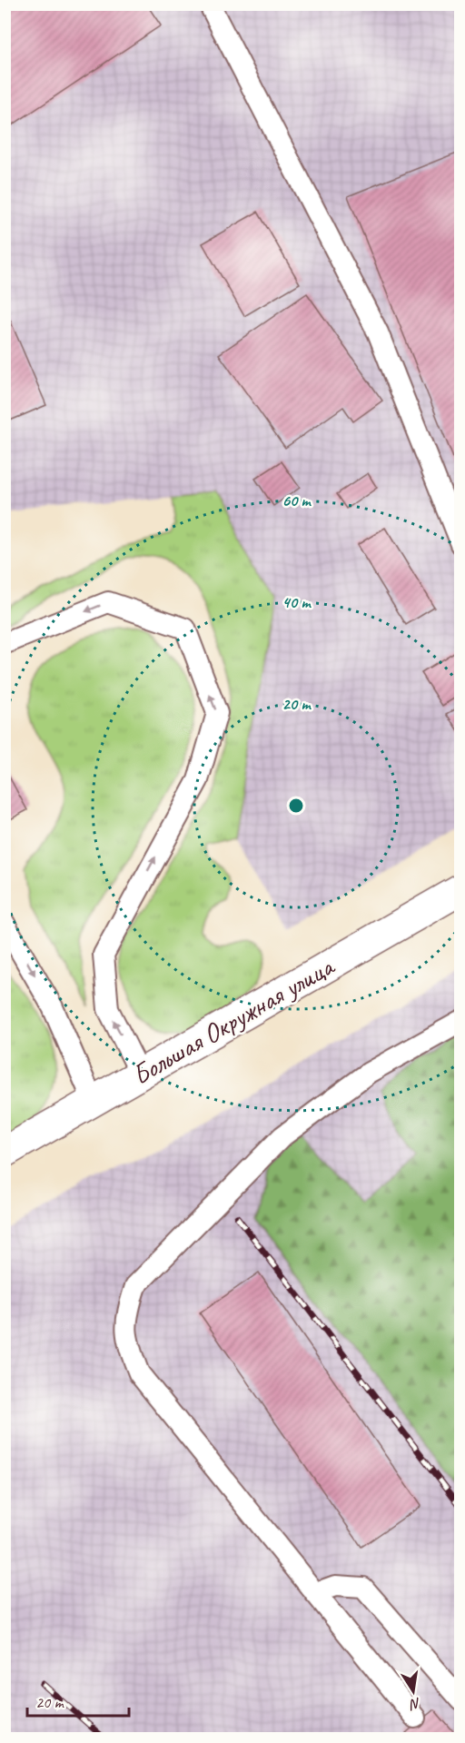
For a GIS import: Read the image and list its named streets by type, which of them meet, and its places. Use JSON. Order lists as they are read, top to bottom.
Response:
{
  "streets": {
    "street": ["Большая Окружная улица"]
  },
  "scale_bar": "20 m",
  "north": "bottom",
  "rings": ["60 m", "40 m", "20 m"]
}
